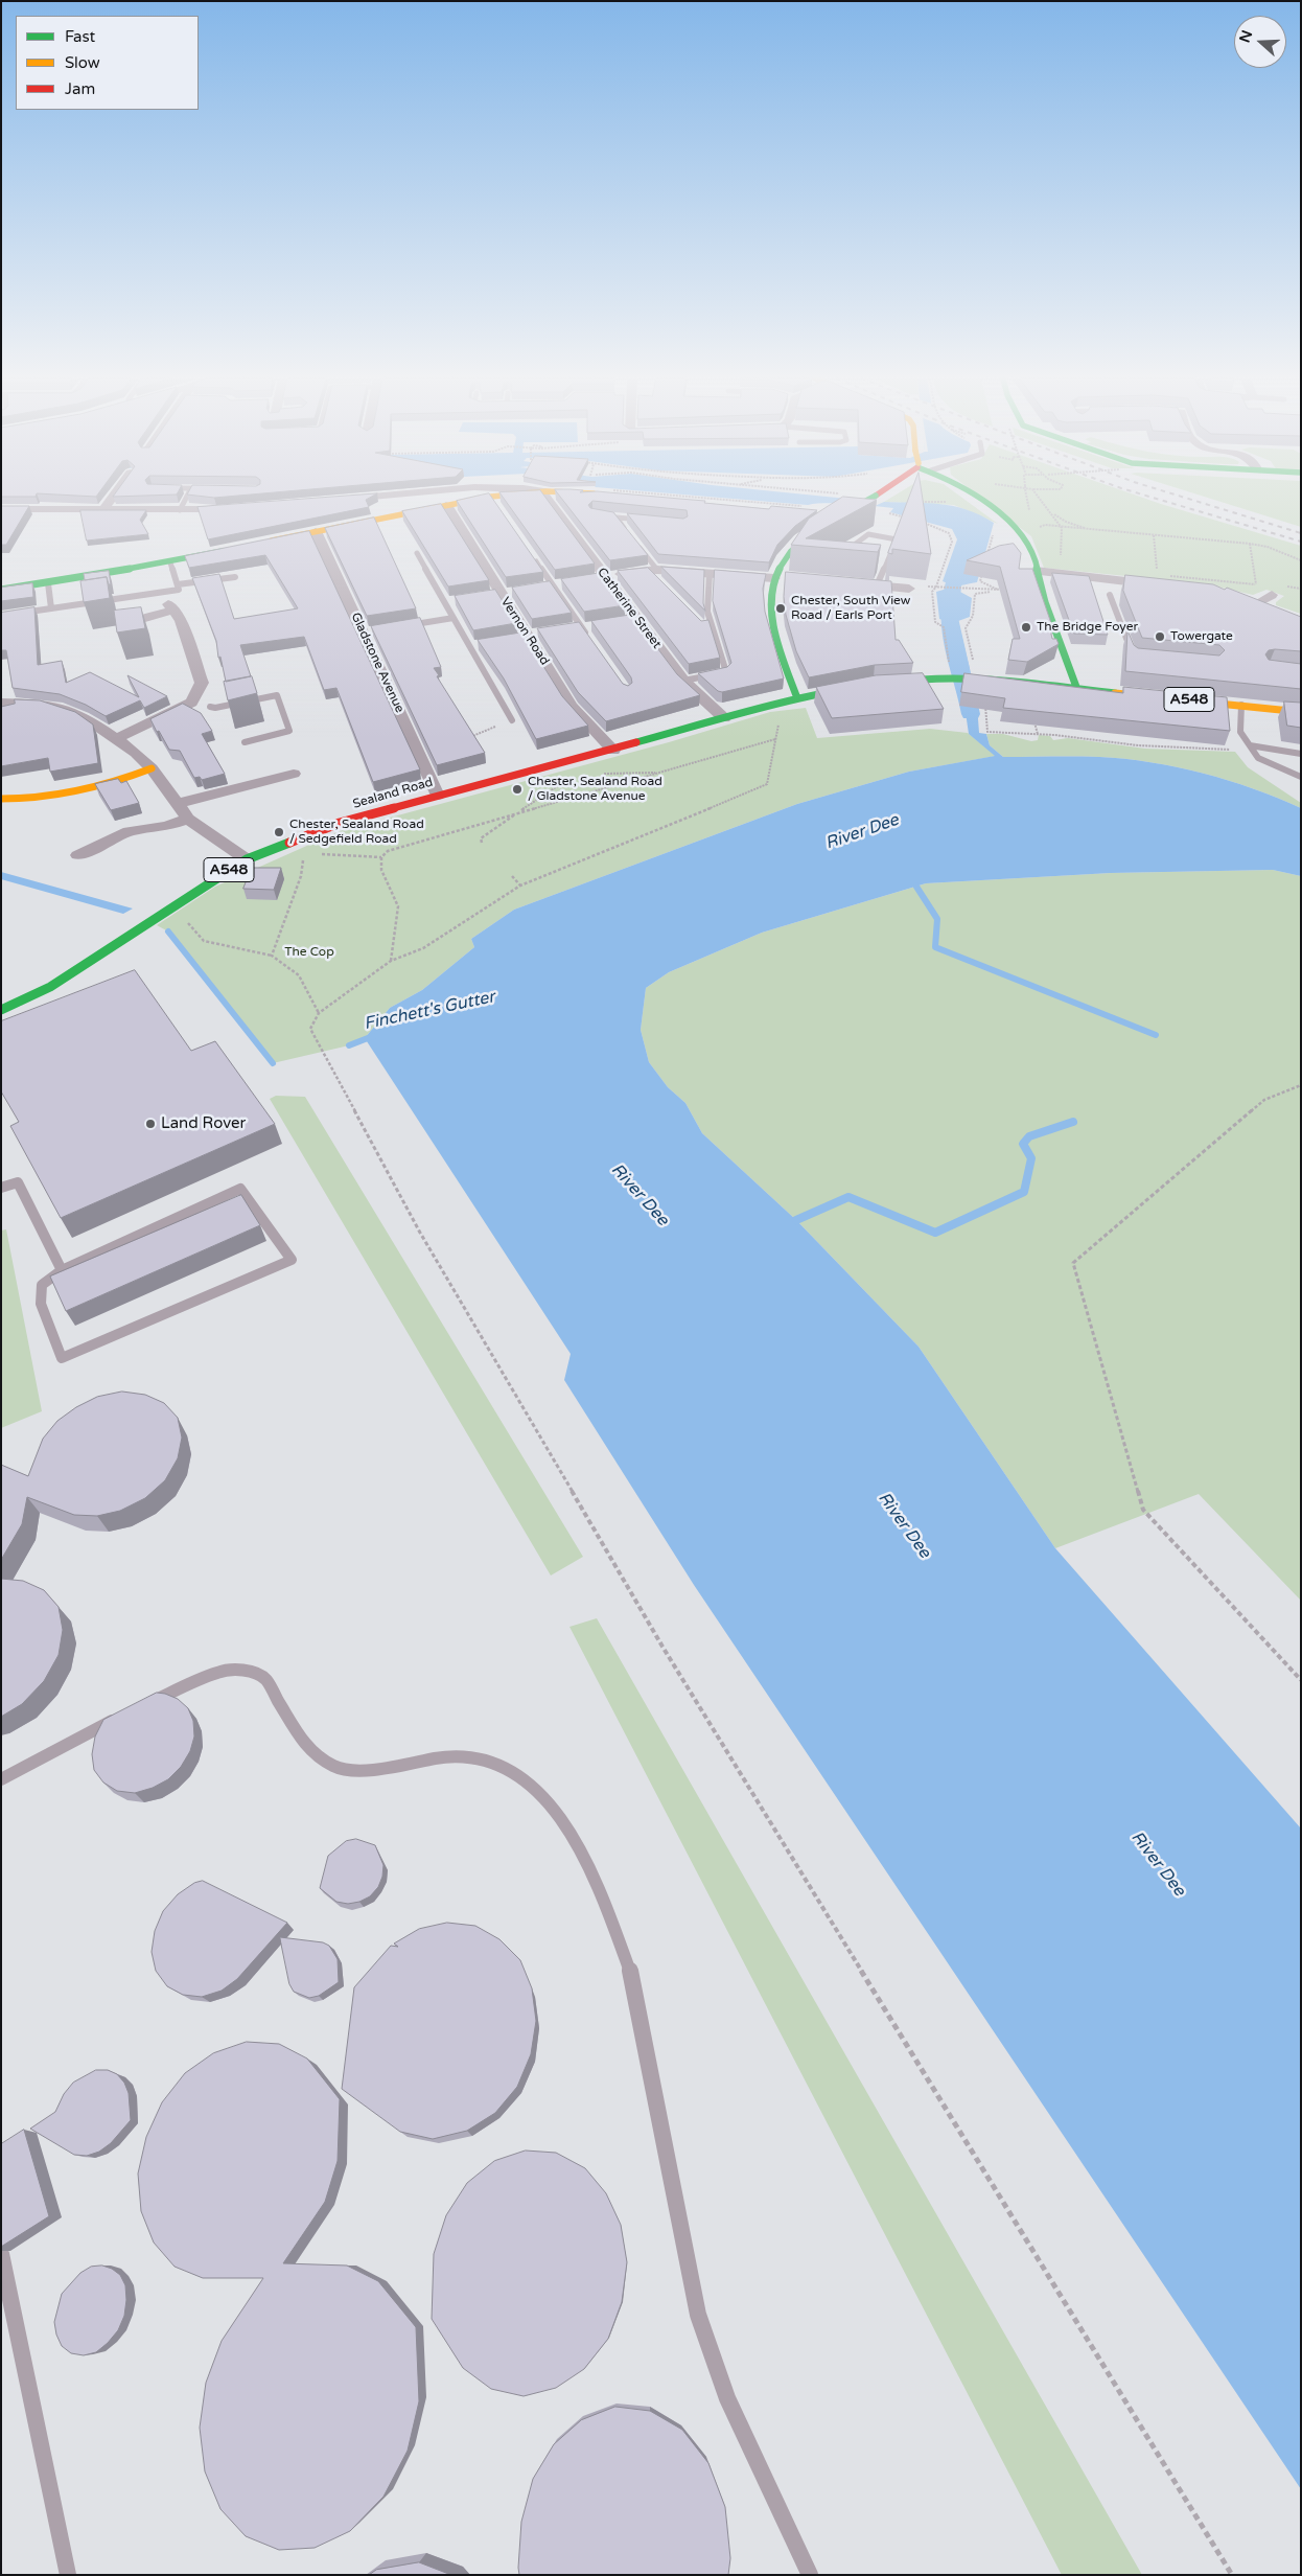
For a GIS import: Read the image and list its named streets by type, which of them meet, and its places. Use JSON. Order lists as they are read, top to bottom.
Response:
{
  "streets": {
    "street": [
      "Catherine Street",
      "Vernon Road",
      "Gladstone Avenue",
      "A548",
      "Sealand Road"
    ]
  },
  "crossings": [
    ["Catherine Street", "Sealand Road"],
    ["Vernon Road", "Sealand Road"],
    ["Gladstone Avenue", "Sealand Road"],
    ["A548", "Sealand Road"]
  ],
  "water": ["River Dee", "Finchett's Gutter"],
  "parks": ["The Cop"],
  "places": [
    "Chester, South View Road / Earls Port",
    "The Bridge Foyer",
    "Towergate",
    "Chester, Sealand Road / Gladstone Avenue",
    "Chester, Sealand Road / Sedgefield Road",
    "Land Rover"
  ],
  "legend": ["Fast", "Slow", "Jam"],
  "north": "left"
}
